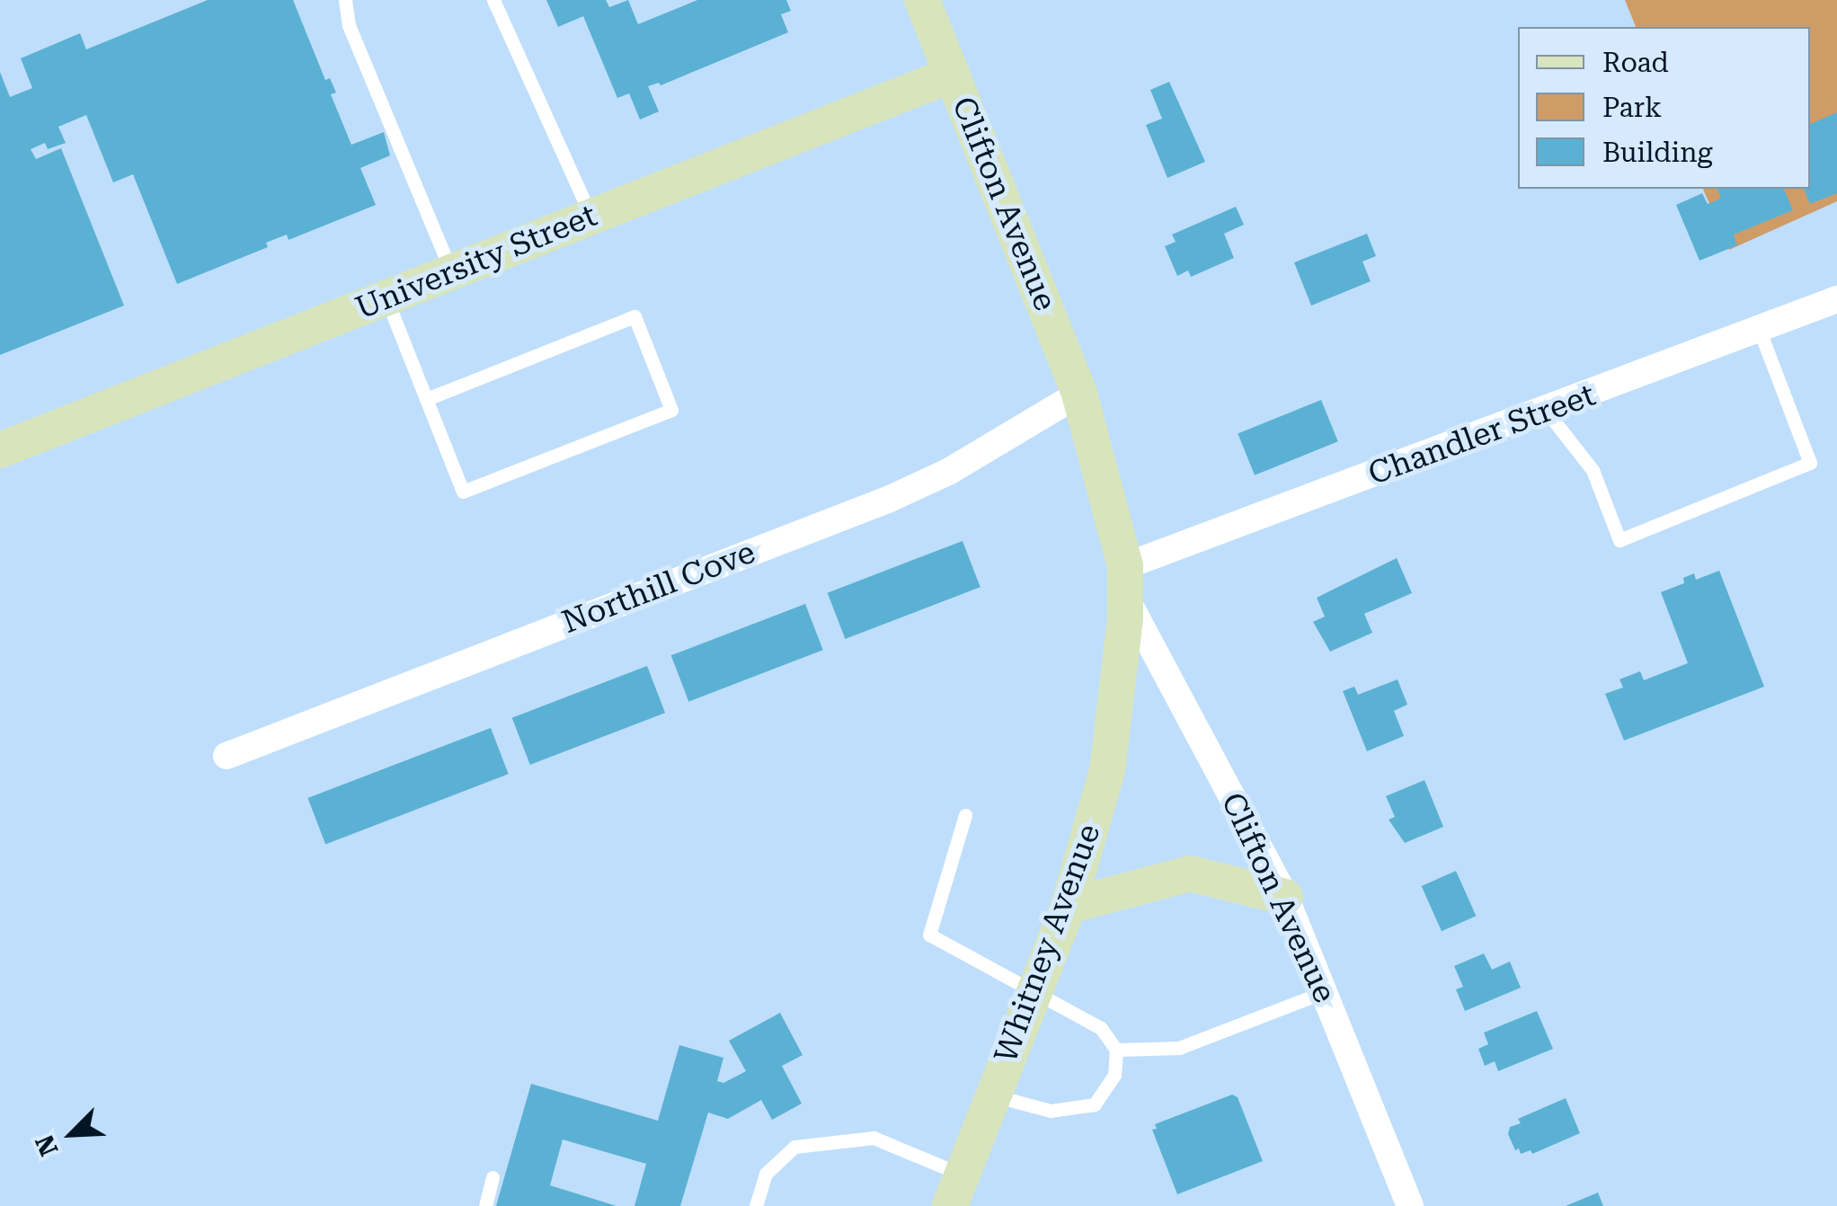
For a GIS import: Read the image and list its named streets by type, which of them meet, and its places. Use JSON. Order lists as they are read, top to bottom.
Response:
{
  "streets": {
    "main road": ["Clifton Avenue", "University Street", "Whitney Avenue"],
    "street": ["Chandler Street", "Northill Cove"]
  },
  "crossings": [
    ["Clifton Avenue", "University Street"],
    ["Clifton Avenue", "Chandler Street"],
    ["Clifton Avenue", "Northill Cove"],
    ["Clifton Avenue", "Whitney Avenue"],
    ["Chandler Street", "Whitney Avenue"]
  ],
  "legend": ["Road", "Park", "Building"],
  "north": "bottom left"
}
